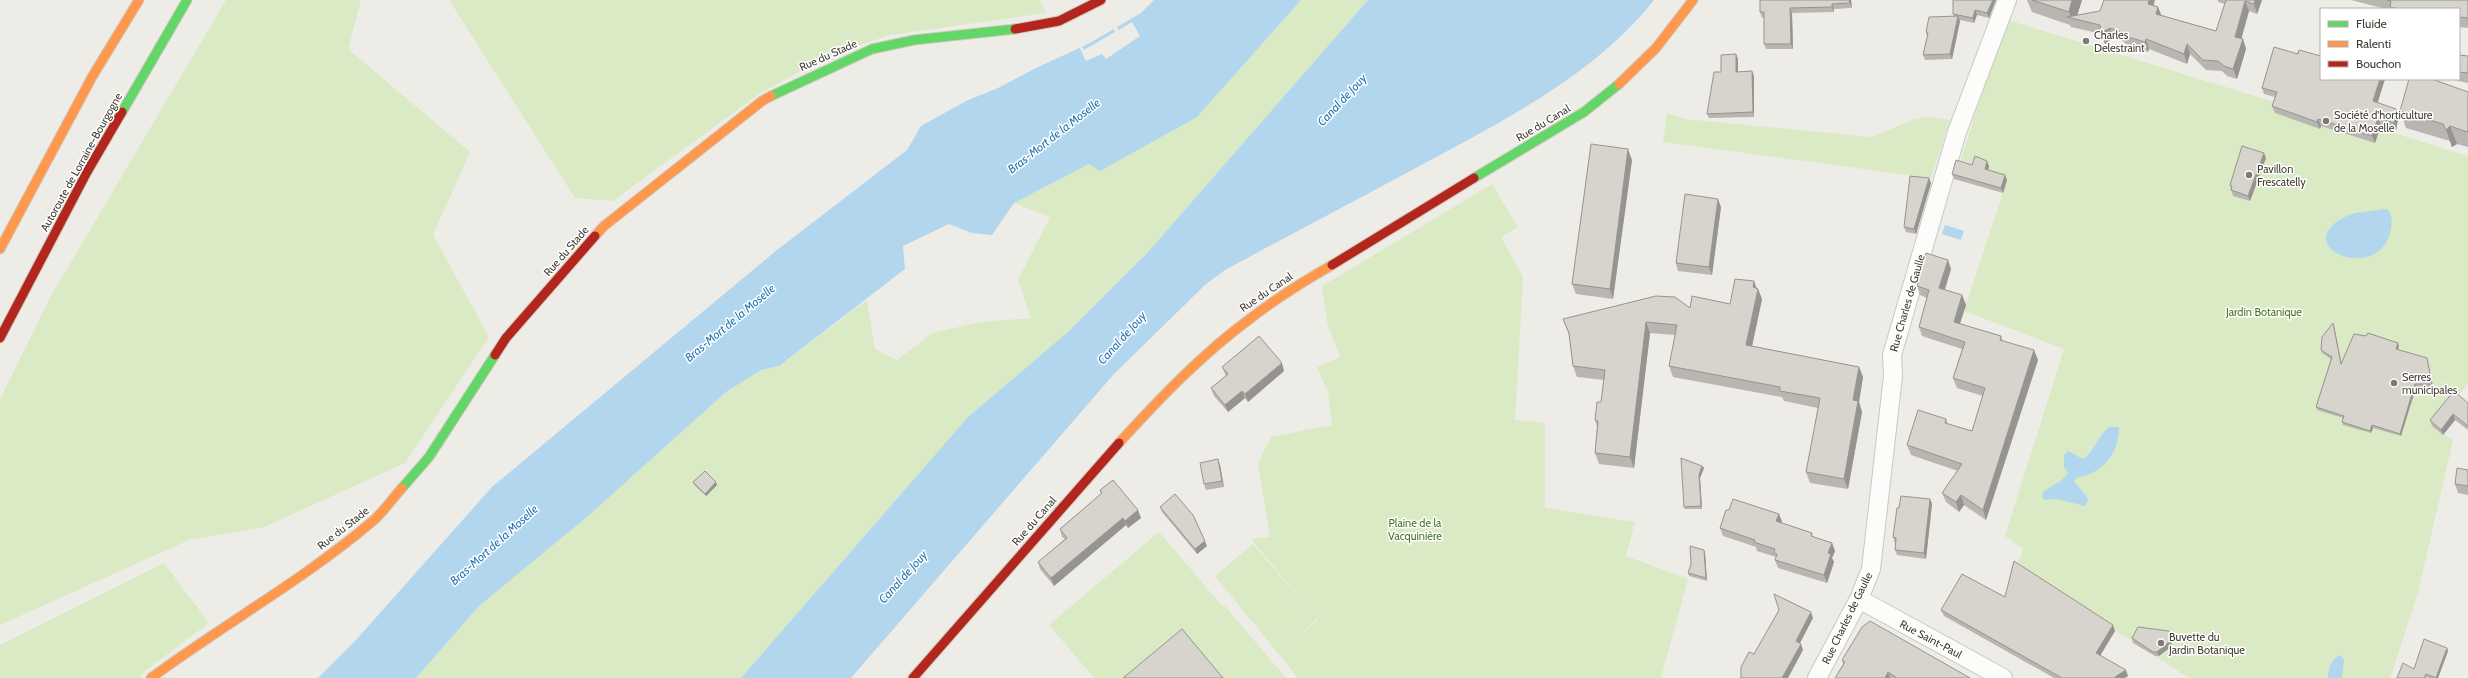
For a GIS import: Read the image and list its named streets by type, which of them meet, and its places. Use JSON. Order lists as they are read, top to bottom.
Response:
{
  "streets": {
    "main road": ["Rue du Stade", "Rue du Canal", "Autoroute de Lorraine-Bourgogne"],
    "street": ["Rue Charles de Gaulle", "Rue Saint-Paul"]
  },
  "crossings": [
    ["Rue Charles de Gaulle", "Rue Saint-Paul"]
  ],
  "water": ["Canal de Jouy", "Bras-Mort de la Moselle"],
  "parks": ["Jardin Botanique", "Plaine de la Vacquinière"],
  "places": [
    "Charles Delestraint",
    "Société d'horticulture de la Moselle",
    "Pavillon Frescatelly",
    "Serres municipales",
    "Buvette du Jardin Botanique"
  ],
  "legend": ["Fluide", "Ralenti", "Bouchon"]
}
